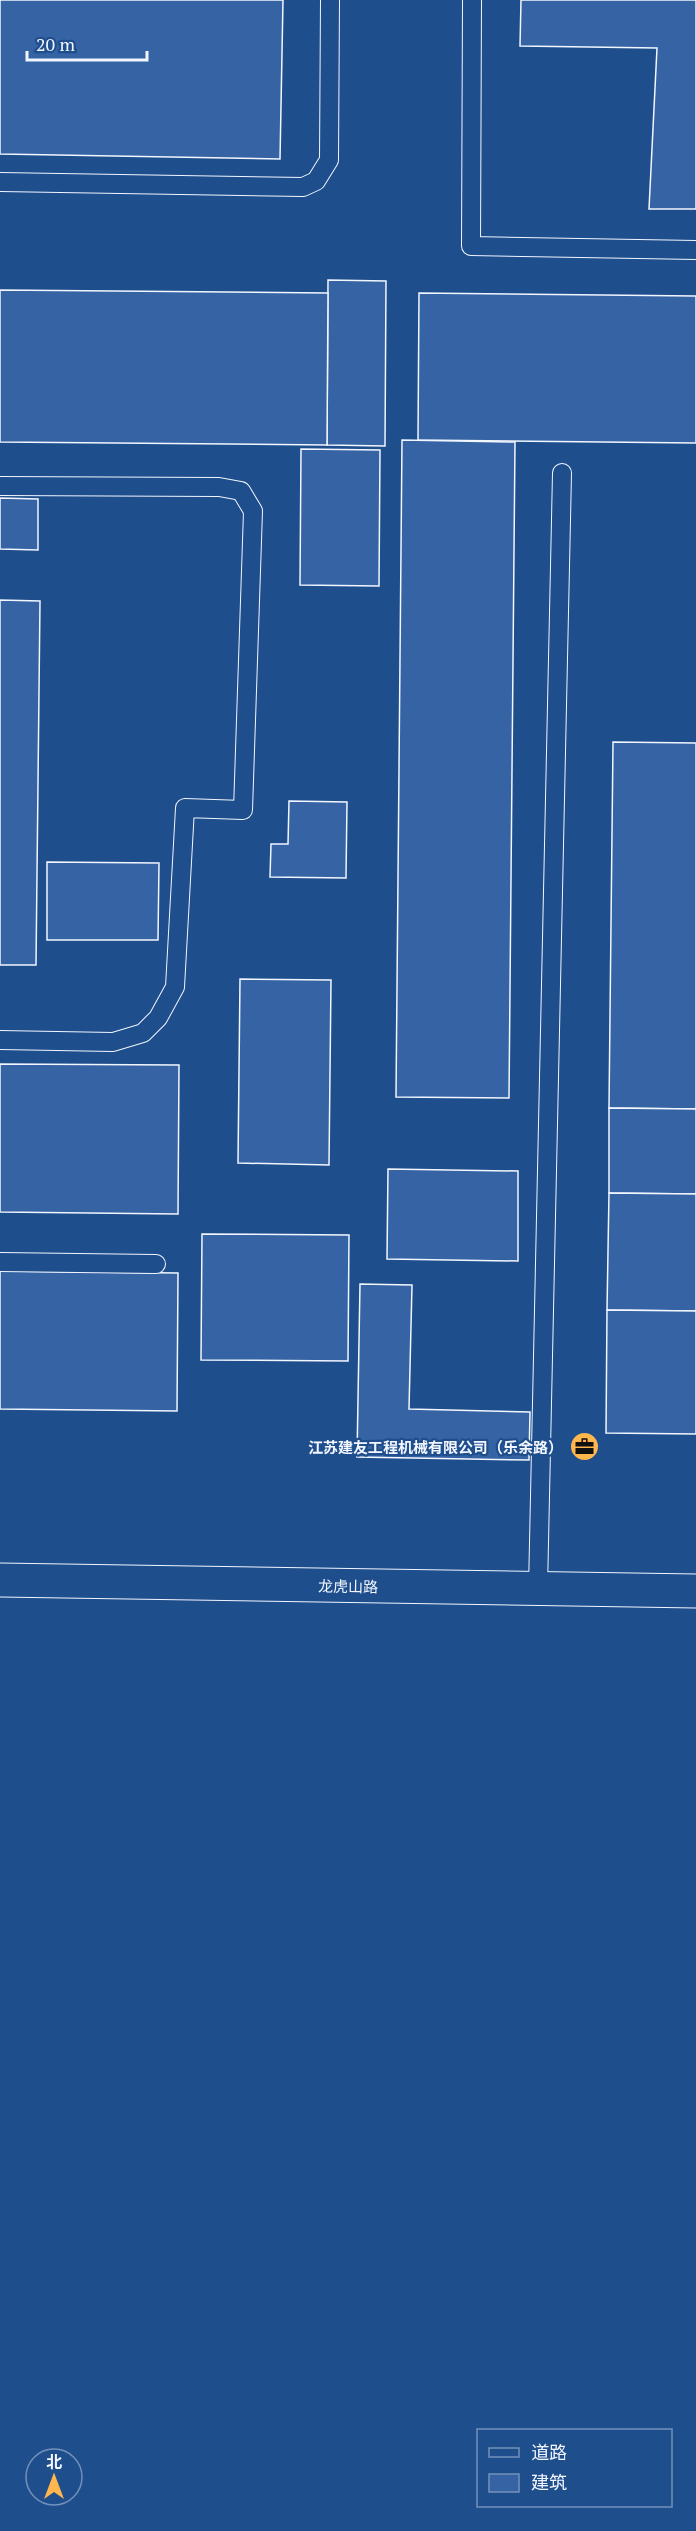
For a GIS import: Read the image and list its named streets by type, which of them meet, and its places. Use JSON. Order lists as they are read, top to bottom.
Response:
{
  "streets": {
    "street": ["龙虎山路"]
  },
  "places": {
    "office": ["江苏建友工程机械有限公司（乐余路）"]
  },
  "legend": ["道路", "建筑"],
  "scale_bar": "20 m",
  "north": "top"
}
